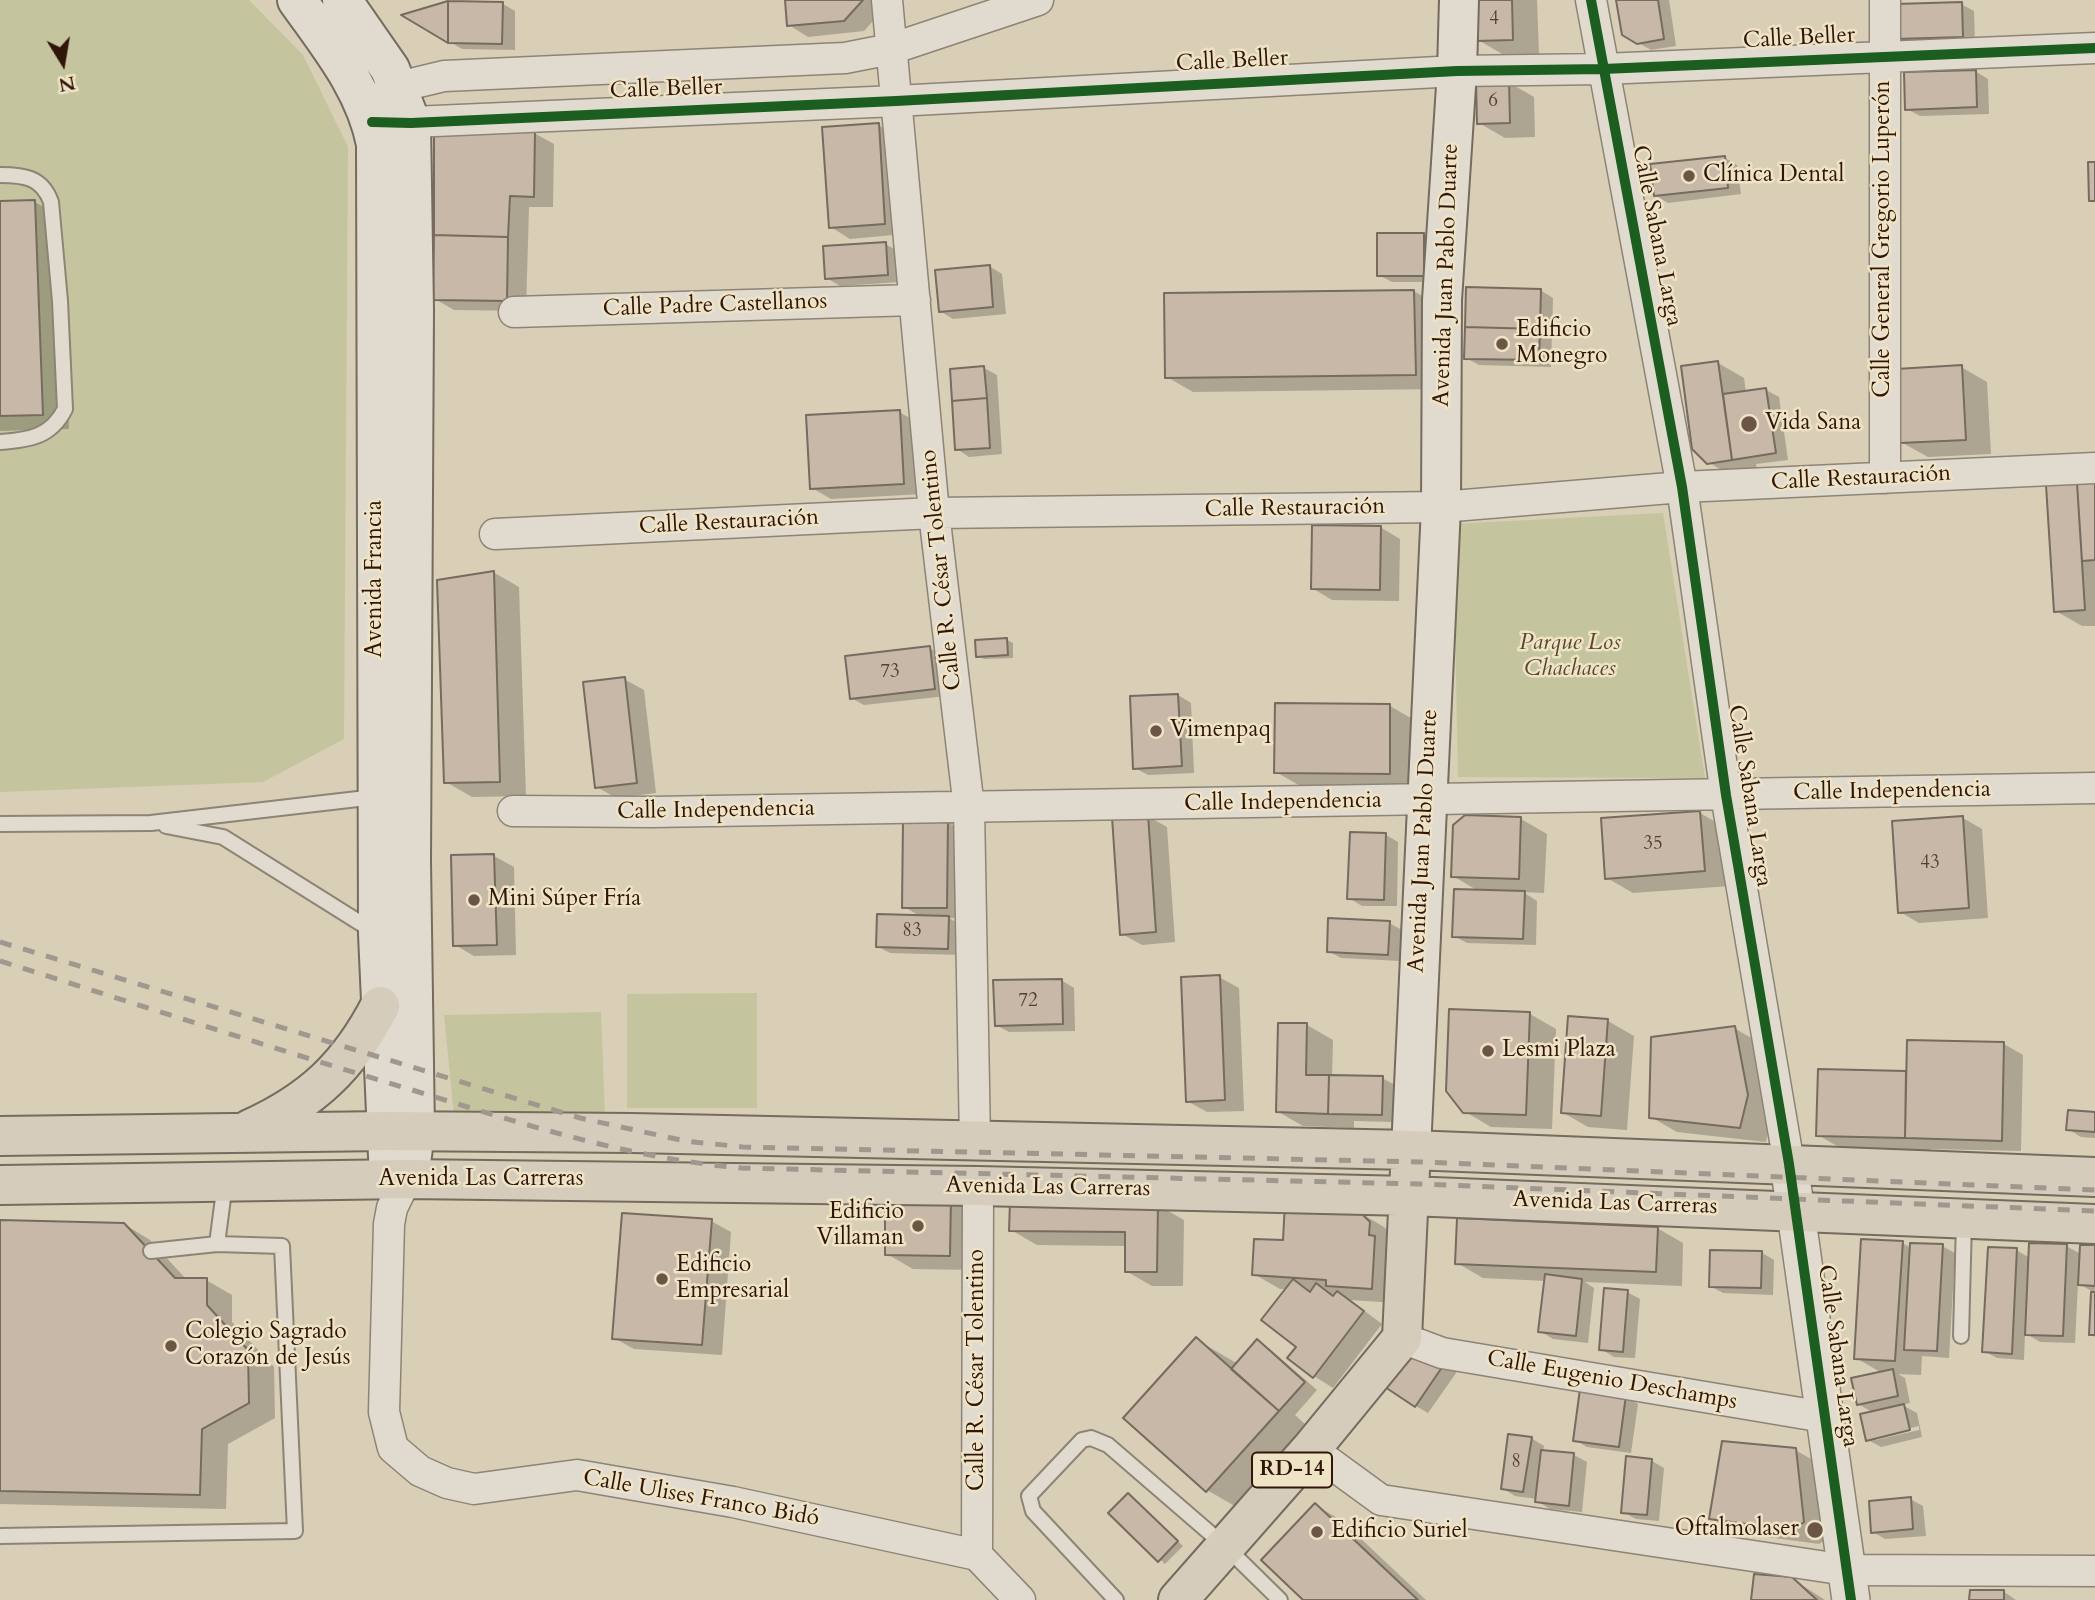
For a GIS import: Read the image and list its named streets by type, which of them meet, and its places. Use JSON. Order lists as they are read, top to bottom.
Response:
{
  "streets": {
    "main road": [
      "Avenida Juan Pablo Duarte",
      "Avenida Francia",
      "Avenida Las Carreras",
      "RD-14"
    ],
    "street": [
      "Calle Beller",
      "Calle Sabana Larga",
      "Calle General Gregorio Luperón",
      "Calle Padre Castellanos",
      "Calle Restauración",
      "Calle R. César Tolentino",
      "Calle Independencia",
      "Calle Eugenio Deschamps",
      "Calle Ulises Franco Bidó"
    ]
  },
  "crossings": [
    ["Calle Beller", "Calle Sabana Larga"],
    ["Calle Beller", "Calle General Gregorio Luperón"],
    ["Calle Beller", "Avenida Juan Pablo Duarte"],
    ["Calle Beller", "Calle R. César Tolentino"],
    ["Calle Beller", "Avenida Francia"],
    ["Calle Sabana Larga", "Calle Restauración"],
    ["Calle Sabana Larga", "Calle Independencia"],
    ["Calle Sabana Larga", "Avenida Las Carreras"],
    ["Calle Sabana Larga", "Calle Eugenio Deschamps"],
    ["Calle General Gregorio Luperón", "Calle Restauración"],
    ["Avenida Juan Pablo Duarte", "Calle Restauración"],
    ["Avenida Juan Pablo Duarte", "Calle Independencia"],
    ["Avenida Juan Pablo Duarte", "Avenida Las Carreras"],
    ["Avenida Juan Pablo Duarte", "Calle Eugenio Deschamps"],
    ["Avenida Juan Pablo Duarte", "RD-14"],
    ["Calle Padre Castellanos", "Calle R. César Tolentino"],
    ["Calle Restauración", "Calle R. César Tolentino"],
    ["Calle R. César Tolentino", "Calle Independencia"],
    ["Calle R. César Tolentino", "Avenida Las Carreras"],
    ["Calle R. César Tolentino", "Calle Ulises Franco Bidó"],
    ["Avenida Francia", "Avenida Las Carreras"],
    ["Avenida Francia", "Calle Ulises Franco Bidó"],
    ["Avenida Las Carreras", "Calle Ulises Franco Bidó"],
    ["Calle Eugenio Deschamps", "RD-14"]
  ],
  "parks": ["Parque Los Chachaces"],
  "places": [
    "Clínica Dental",
    "Edificio Monegro",
    "Vida Sana",
    "Vimenpaq",
    "Mini Súper Fría",
    "Lesmi Plaza",
    "Edificio Villaman",
    "Edificio Empresarial",
    "Colegio Sagrado Corazón de Jesús",
    "Oftalmolaser",
    "Edificio Suriel"
  ],
  "house_numbers": [
    "4",
    "6",
    "73",
    "35",
    "43",
    "83",
    "72",
    "8"
  ],
  "north": "bottom"
}
